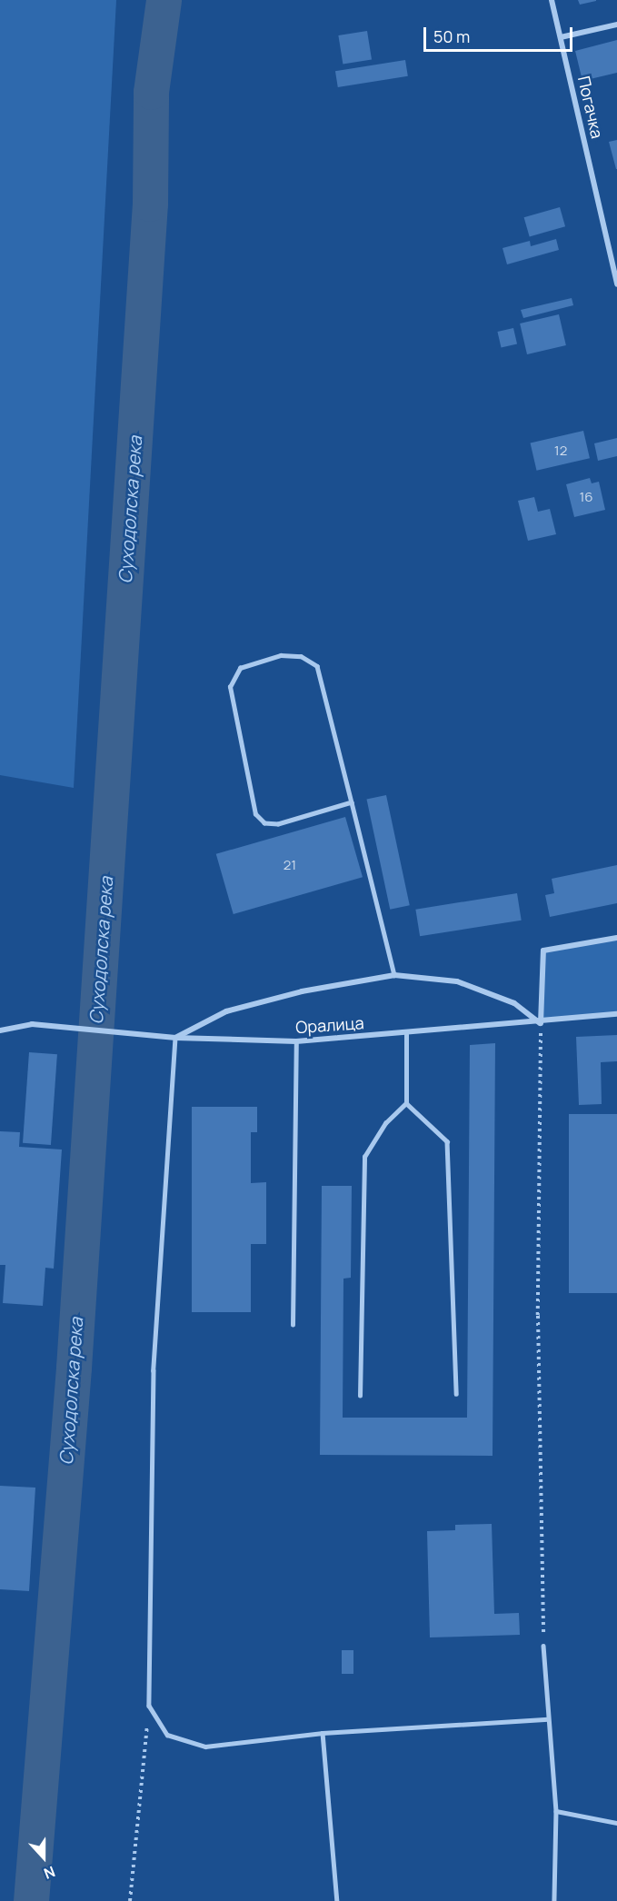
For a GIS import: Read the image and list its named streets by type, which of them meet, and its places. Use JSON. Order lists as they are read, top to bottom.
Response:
{
  "streets": {
    "street": ["Погачка", "Оралица"]
  },
  "water": ["Суходолска река"],
  "house_numbers": ["12", "16", "21"],
  "scale_bar": "50 m",
  "north": "bottom"
}
